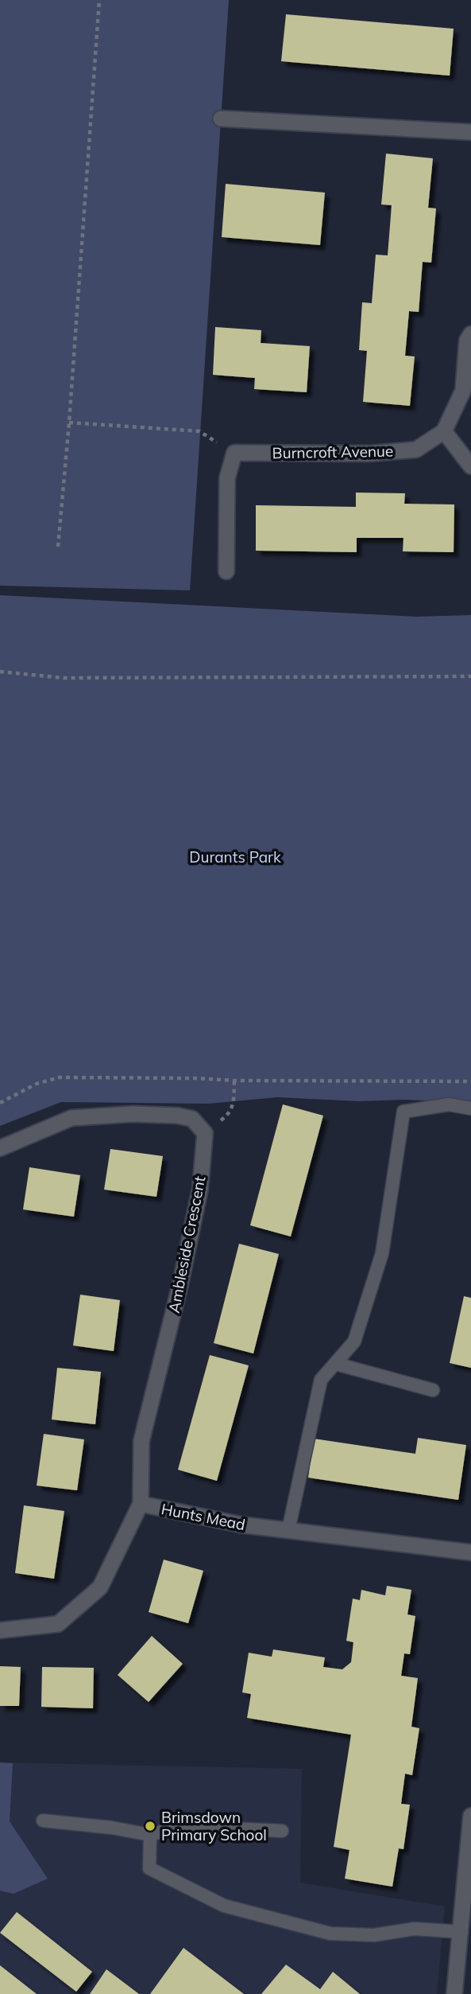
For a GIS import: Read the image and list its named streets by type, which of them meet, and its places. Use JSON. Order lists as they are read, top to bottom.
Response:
{
  "streets": {
    "street": ["Burncroft Avenue", "Ambleside Crescent", "Hunts Mead"]
  },
  "crossings": [
    ["Ambleside Crescent", "Hunts Mead"]
  ],
  "parks": ["Durants Park"],
  "places": ["Brimsdown Primary School"]
}
